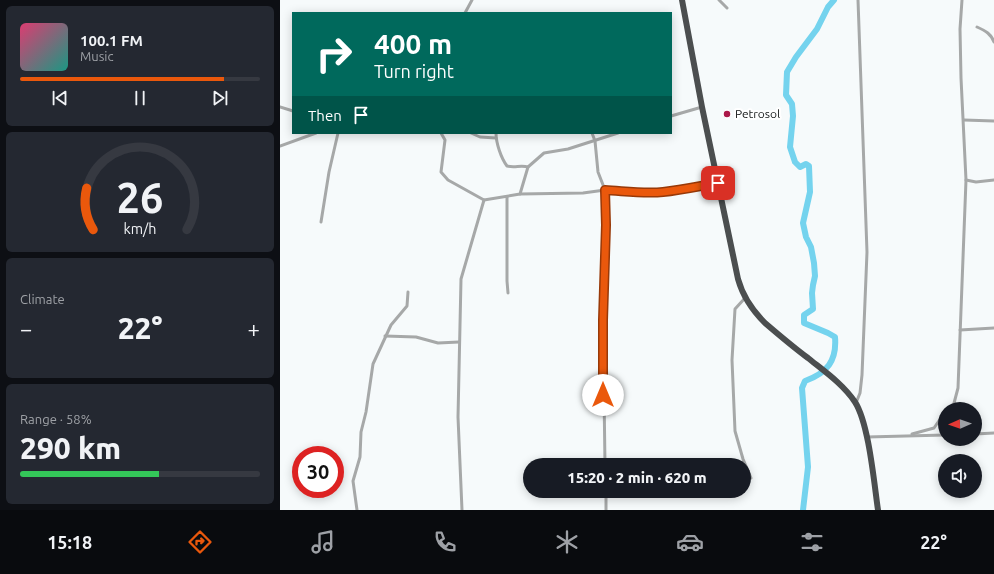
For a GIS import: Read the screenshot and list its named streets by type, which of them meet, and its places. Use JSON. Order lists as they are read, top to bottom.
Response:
{
  "places": ["Petrosol"],
  "north": "left",
  "page": {
    "turn": ["400 m", "Turn right"],
    "song": ["100.1 FM", "Music"],
    "then": "Then",
    "tile": [
      "Climate",
      ["Range · 58%", "290 km"]
    ],
    "heat": ["−", "22°", "+"],
    "limit": "30",
    "trip": "15:20 · 2 min · 620 m",
    "tabs": ["15:18", "22°"],
    "gauge": ["26", "km/h"]
  }
}
